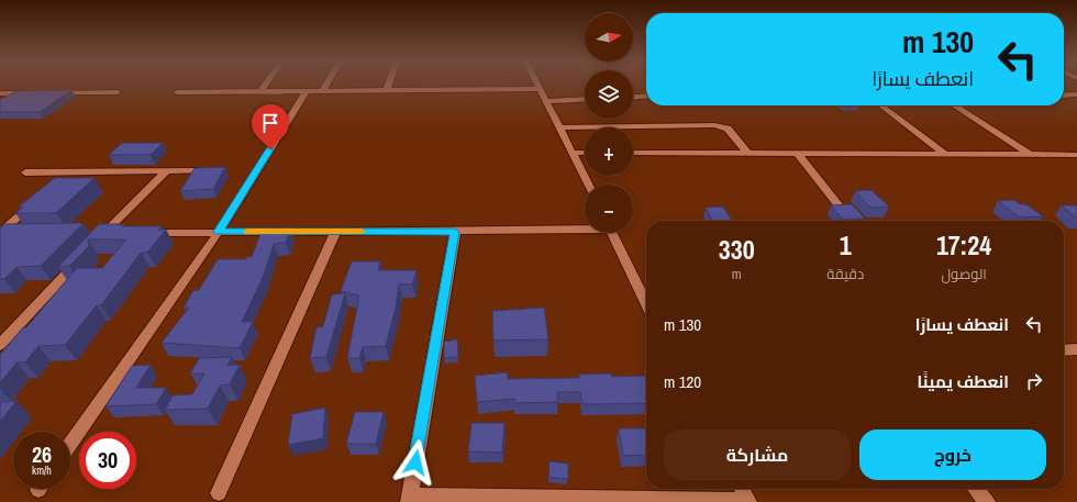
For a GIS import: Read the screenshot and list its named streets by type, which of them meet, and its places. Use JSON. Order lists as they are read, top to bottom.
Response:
{
  "north": "right",
  "page": {
    "map_buttons": ["+", "−"],
    "turn": ["130 m", "انعطف يسارًا"],
    "eta": [
      "17:24",
      "الوصول",
      "1",
      "دقيقة",
      "330",
      "m"
    ],
    "list": [
      {
        "name": "انعطف يسارًا",
        "value": "130 m"
      },
      {
        "name": "انعطف يمينًا",
        "value": "120 m"
      }
    ],
    "buttons": ["خروج", "مشاركة"],
    "speed": "26 km/h",
    "limit": "30"
  }
}
